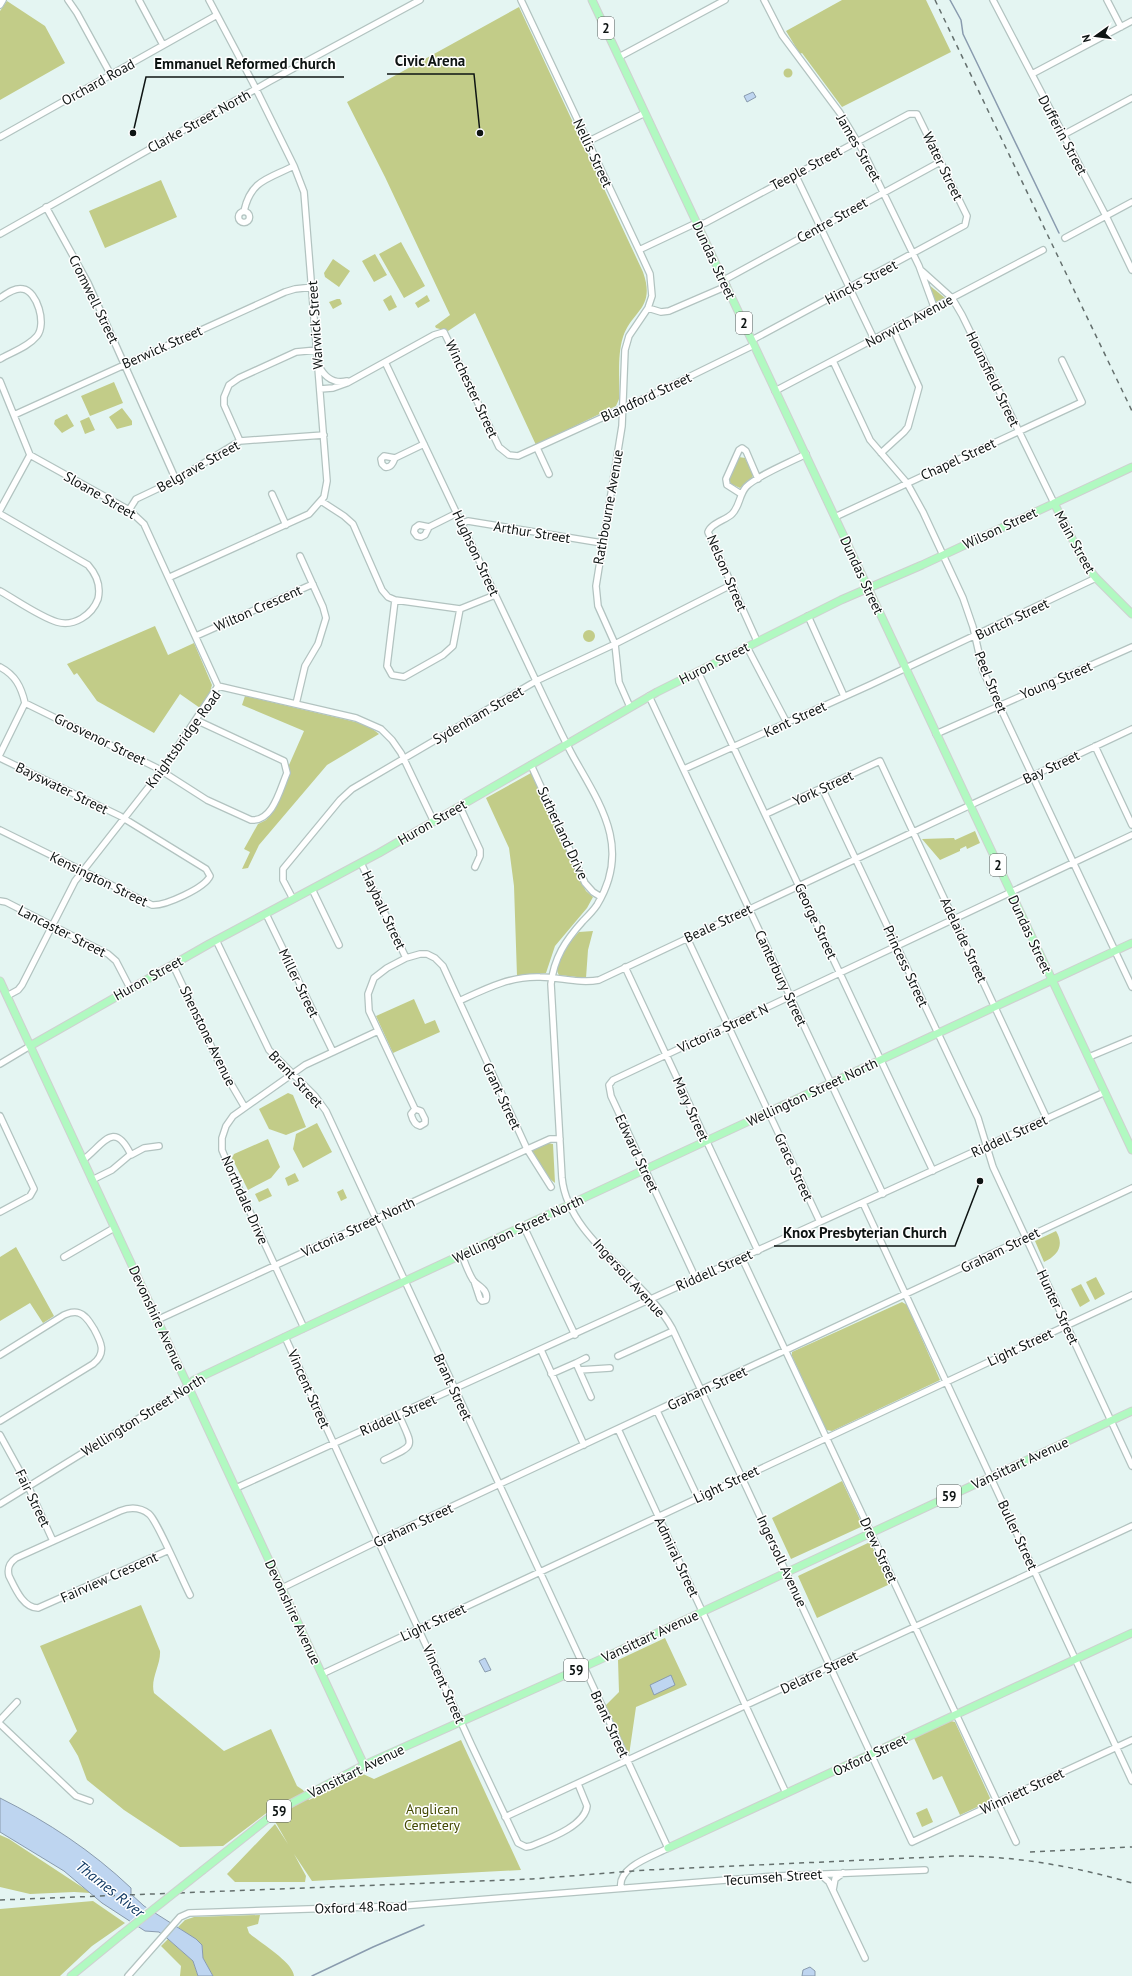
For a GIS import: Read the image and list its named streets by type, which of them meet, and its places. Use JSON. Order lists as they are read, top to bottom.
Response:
{
  "streets": {
    "main road": [
      "2",
      "Dundas Street",
      "Wilson Street",
      "Main Street",
      "Huron Street",
      "Wellington Street North",
      "Devonshire Avenue",
      "Vansittart Avenue",
      "59",
      "Oxford Street"
    ],
    "street": [
      "Orchard Road",
      "Clarke Street North",
      "Dufferin Street",
      "James Street",
      "Nellis Street",
      "Water Street",
      "Teeple Street",
      "Centre Street",
      "Hincks Street",
      "Cromwell Street",
      "Norwich Avenue",
      "Warwick Street",
      "Berwick Street",
      "Hounsfield Street",
      "Winchester Street",
      "Blandford Street",
      "Chapel Street",
      "Belgrave Street",
      "Sloane Street",
      "Rathbourne Avenue",
      "Arthur Street",
      "Hughson Street",
      "Nelson Street",
      "Wilton Crescent",
      "Burtch Street",
      "Young Street",
      "Peel Street",
      "Sydenham Street",
      "Kent Street",
      "Grosvenor Street",
      "Knightsbridge Road",
      "Bay Street",
      "Bayswater Street",
      "York Street",
      "Sutherland Drive",
      "Kensington Street",
      "Hayball Street",
      "George Street",
      "Beale Street",
      "Lancaster Street",
      "Adelaide Street",
      "Princess Street",
      "Canterbury Street",
      "Miller Street",
      "Victoria Street N",
      "Shenstone Avenue",
      "Brant Street",
      "Grant Street",
      "Mary Street",
      "Riddell Street",
      "Edward Street",
      "Grace Street",
      "Northdale Drive",
      "Victoria Street North",
      "Graham Street",
      "Ingersoll Avenue",
      "Hunter Street",
      "Light Street",
      "Vincent Street",
      "Fair Street",
      "Buller Street",
      "Drew Street",
      "Admiral Street",
      "Fairview Crescent",
      "Delatre Street",
      "Winniett Street",
      "Tecumseh Street",
      "Oxford 48 Road"
    ]
  },
  "crossings": [
    ["Orchard Road", "Warwick Street"],
    ["Clarke Street North", "Cromwell Street"],
    ["Clarke Street North", "Warwick Street"],
    ["James Street", "Teeple Street"],
    ["James Street", "Centre Street"],
    ["James Street", "Hincks Street"],
    ["James Street", "Norwich Avenue"],
    ["James Street", "Hounsfield Street"],
    ["Nellis Street", "Teeple Street"],
    ["Nellis Street", "Centre Street"],
    ["Nellis Street", "Rathbourne Avenue"],
    ["Water Street", "Teeple Street"],
    ["Water Street", "Centre Street"],
    ["Water Street", "Hincks Street"],
    ["Teeple Street", "Dundas Street"],
    ["Centre Street", "Dundas Street"],
    ["Centre Street", "Rathbourne Avenue"],
    ["Dundas Street", "Hincks Street"],
    ["Dundas Street", "Norwich Avenue"],
    ["Dundas Street", "Blandford Street"],
    ["Dundas Street", "Chapel Street"],
    ["Dundas Street", "Wilson Street"],
    ["Dundas Street", "Burtch Street"],
    ["Dundas Street", "Huron Street"],
    ["Dundas Street", "Young Street"],
    ["Dundas Street", "Kent Street"],
    ["Dundas Street", "Bay Street"],
    ["Dundas Street", "Beale Street"],
    ["Dundas Street", "Victoria Street N"],
    ["Dundas Street", "Wellington Street North"],
    ["Dundas Street", "Riddell Street"],
    ["Hincks Street", "Blandford Street"],
    ["Cromwell Street", "Berwick Street"],
    ["Cromwell Street", "Belgrave Street"],
    ["Norwich Avenue", "Hounsfield Street"],
    ["Norwich Avenue", "Peel Street"],
    ["Warwick Street", "Berwick Street"],
    ["Warwick Street", "Winchester Street"],
    ["Warwick Street", "Belgrave Street"],
    ["Warwick Street", "Sloane Street"],
    ["Hounsfield Street", "Chapel Street"],
    ["Hounsfield Street", "Wilson Street"],
    ["Hounsfield Street", "Main Street"],
    ["Winchester Street", "Blandford Street"],
    ["Winchester Street", "Hughson Street"],
    ["Blandford Street", "Rathbourne Avenue"],
    ["Chapel Street", "Peel Street"],
    ["Belgrave Street", "Sloane Street"],
    ["Sloane Street", "Wilton Crescent"],
    ["Sloane Street", "Knightsbridge Road"],
    ["Rathbourne Avenue", "Arthur Street"],
    ["Rathbourne Avenue", "Huron Street"],
    ["Rathbourne Avenue", "Sydenham Street"],
    ["Wilson Street", "Main Street"],
    ["Wilson Street", "Huron Street"],
    ["Wilson Street", "Peel Street"],
    ["Arthur Street", "Hughson Street"],
    ["Main Street", "Burtch Street"],
    ["Hughson Street", "Huron Street"],
    ["Hughson Street", "Sydenham Street"],
    ["Hughson Street", "Ingersoll Avenue"],
    ["Nelson Street", "Huron Street"],
    ["Nelson Street", "Sydenham Street"],
    ["Wilton Crescent", "Knightsbridge Road"],
    ["Burtch Street", "Peel Street"],
    ["Burtch Street", "Kent Street"],
    ["Huron Street", "Sydenham Street"],
    ["Huron Street", "Knightsbridge Road"],
    ["Huron Street", "Sutherland Drive"],
    ["Huron Street", "Hayball Street"],
    ["Huron Street", "George Street"],
    ["Huron Street", "Lancaster Street"],
    ["Huron Street", "Canterbury Street"],
    ["Huron Street", "Miller Street"],
    ["Huron Street", "Shenstone Avenue"],
    ["Huron Street", "Brant Street"],
    ["Huron Street", "Ingersoll Avenue"],
    ["Huron Street", "Devonshire Avenue"],
    ["Young Street", "Peel Street"],
    ["Peel Street", "Bay Street"],
    ["Peel Street", "Victoria Street N"],
    ["Peel Street", "Wellington Street North"],
    ["Sydenham Street", "Knightsbridge Road"],
    ["Kent Street", "George Street"],
    ["Kent Street", "Canterbury Street"],
    ["Grosvenor Street", "Knightsbridge Road"],
    ["Knightsbridge Road", "Bayswater Street"],
    ["Knightsbridge Road", "Kensington Street"],
    ["Knightsbridge Road", "Lancaster Street"],
    ["Knightsbridge Road", "Devonshire Avenue"],
    ["Bay Street", "Beale Street"],
    ["Bayswater Street", "Kensington Street"],
    ["York Street", "George Street"],
    ["York Street", "Adelaide Street"],
    ["York Street", "Princess Street"],
    ["Sutherland Drive", "Ingersoll Avenue"],
    ["Hayball Street", "Grant Street"],
    ["George Street", "Beale Street"],
    ["George Street", "Victoria Street N"],
    ["George Street", "Wellington Street North"],
    ["George Street", "Riddell Street"],
    ["Beale Street", "Adelaide Street"],
    ["Beale Street", "Princess Street"],
    ["Beale Street", "Canterbury Street"],
    ["Beale Street", "Grant Street"],
    ["Beale Street", "Mary Street"],
    ["Beale Street", "Grace Street"],
    ["Beale Street", "Ingersoll Avenue"],
    ["Adelaide Street", "Victoria Street N"],
    ["Adelaide Street", "Wellington Street North"],
    ["Adelaide Street", "Riddell Street"],
    ["Princess Street", "Victoria Street N"],
    ["Princess Street", "Wellington Street North"],
    ["Princess Street", "Riddell Street"],
    ["Princess Street", "Hunter Street"],
    ["Canterbury Street", "Victoria Street N"],
    ["Canterbury Street", "Wellington Street North"],
    ["Canterbury Street", "Riddell Street"],
    ["Miller Street", "Northdale Drive"],
    ["Victoria Street N", "Mary Street"],
    ["Victoria Street N", "Edward Street"],
    ["Victoria Street N", "Grace Street"],
    ["Shenstone Avenue", "Northdale Drive"],
    ["Brant Street", "Wellington Street North"],
    ["Brant Street", "Riddell Street"],
    ["Brant Street", "Northdale Drive"],
    ["Brant Street", "Victoria Street North"],
    ["Brant Street", "Graham Street"],
    ["Brant Street", "Light Street"],
    ["Brant Street", "Vansittart Avenue"],
    ["Brant Street", "Delatre Street"],
    ["Brant Street", "Oxford Street"],
    ["Wellington Street North", "Mary Street"],
    ["Wellington Street North", "Edward Street"],
    ["Wellington Street North", "Grace Street"],
    ["Wellington Street North", "Northdale Drive"],
    ["Wellington Street North", "Ingersoll Avenue"],
    ["Wellington Street North", "Devonshire Avenue"],
    ["Wellington Street North", "Vincent Street"],
    ["Wellington Street North", "Fair Street"],
    ["Grant Street", "Northdale Drive"],
    ["Grant Street", "Victoria Street North"],
    ["Mary Street", "Riddell Street"],
    ["Mary Street", "Edward Street"],
    ["Riddell Street", "Edward Street"],
    ["Riddell Street", "Grace Street"],
    ["Riddell Street", "Ingersoll Avenue"],
    ["Riddell Street", "Hunter Street"],
    ["Riddell Street", "Devonshire Avenue"],
    ["Riddell Street", "Vincent Street"],
    ["Riddell Street", "Buller Street"],
    ["Riddell Street", "Drew Street"],
    ["Northdale Drive", "Victoria Street North"],
    ["Victoria Street North", "Ingersoll Avenue"],
    ["Victoria Street North", "Devonshire Avenue"],
    ["Graham Street", "Ingersoll Avenue"],
    ["Graham Street", "Hunter Street"],
    ["Graham Street", "Devonshire Avenue"],
    ["Graham Street", "Vincent Street"],
    ["Graham Street", "Buller Street"],
    ["Graham Street", "Drew Street"],
    ["Graham Street", "Admiral Street"],
    ["Ingersoll Avenue", "Light Street"],
    ["Ingersoll Avenue", "Vansittart Avenue"],
    ["Ingersoll Avenue", "Delatre Street"],
    ["Ingersoll Avenue", "Oxford Street"],
    ["Ingersoll Avenue", "Winniett Street"],
    ["Hunter Street", "Light Street"],
    ["Hunter Street", "Vansittart Avenue"],
    ["Devonshire Avenue", "Light Street"],
    ["Devonshire Avenue", "Vansittart Avenue"],
    ["Light Street", "Vincent Street"],
    ["Light Street", "Buller Street"],
    ["Light Street", "Drew Street"],
    ["Light Street", "Admiral Street"],
    ["Vincent Street", "Vansittart Avenue"],
    ["Vincent Street", "Delatre Street"],
    ["Vansittart Avenue", "Buller Street"],
    ["Vansittart Avenue", "Drew Street"],
    ["Vansittart Avenue", "Admiral Street"],
    ["Fair Street", "Fairview Crescent"],
    ["Buller Street", "Delatre Street"],
    ["Buller Street", "Oxford Street"],
    ["Buller Street", "Winniett Street"],
    ["Drew Street", "Delatre Street"],
    ["Drew Street", "Oxford Street"],
    ["Drew Street", "Winniett Street"],
    ["Admiral Street", "Delatre Street"],
    ["Admiral Street", "Oxford Street"],
    ["Oxford Street", "Tecumseh Street"],
    ["Oxford Street", "Oxford 48 Road"],
    ["Tecumseh Street", "Oxford 48 Road"]
  ],
  "water": ["Thames River"],
  "parks": ["Anglican Cemetery"],
  "places": ["Emmanuel Reformed Church", "Civic Arena", "Knox Presbyterian Church"],
  "north": "left"
}
